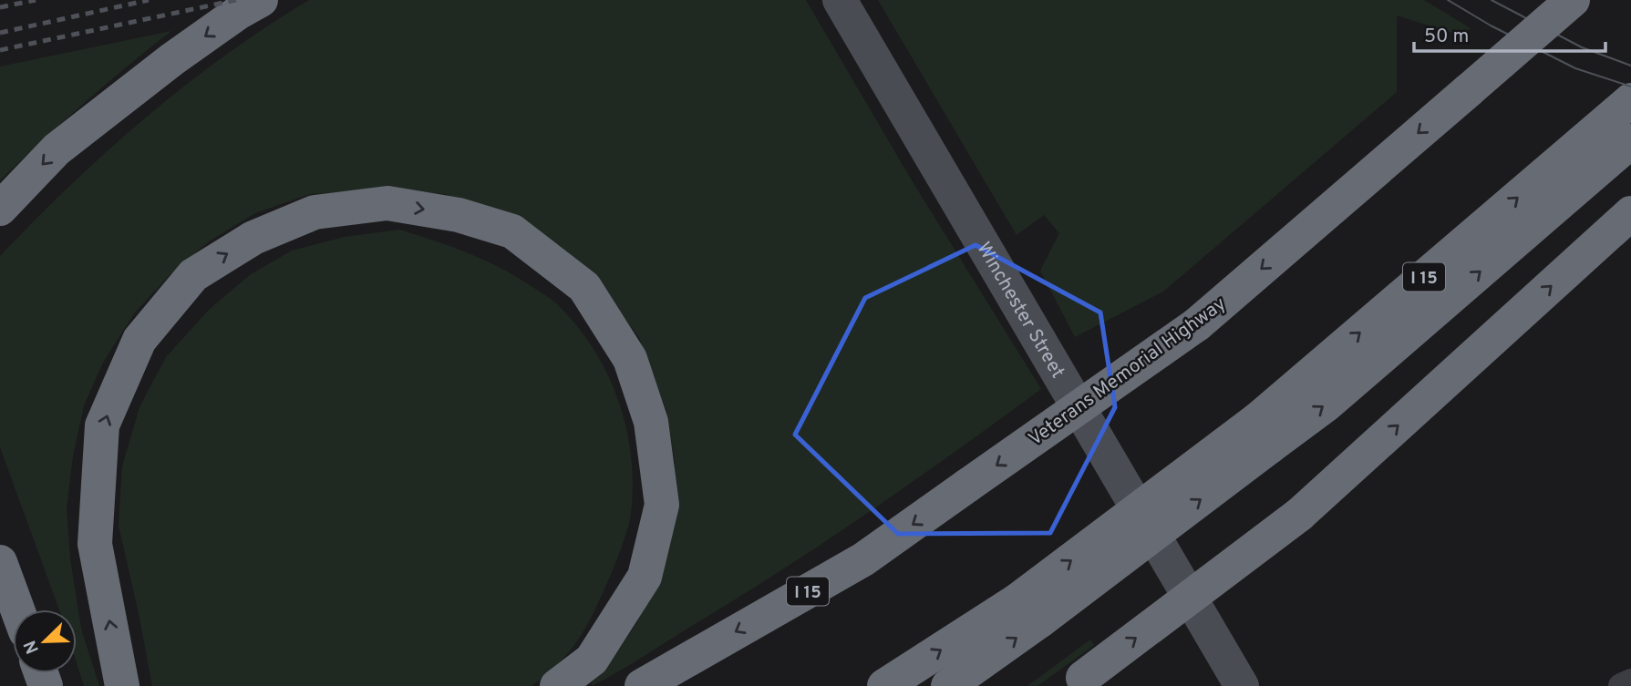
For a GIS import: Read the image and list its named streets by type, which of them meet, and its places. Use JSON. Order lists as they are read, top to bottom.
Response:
{
  "streets": {
    "highway": ["I 15", "Veterans Memorial Highway"],
    "main road": ["Winchester Street"]
  },
  "scale_bar": "50 m",
  "north": "bottom left"
}
